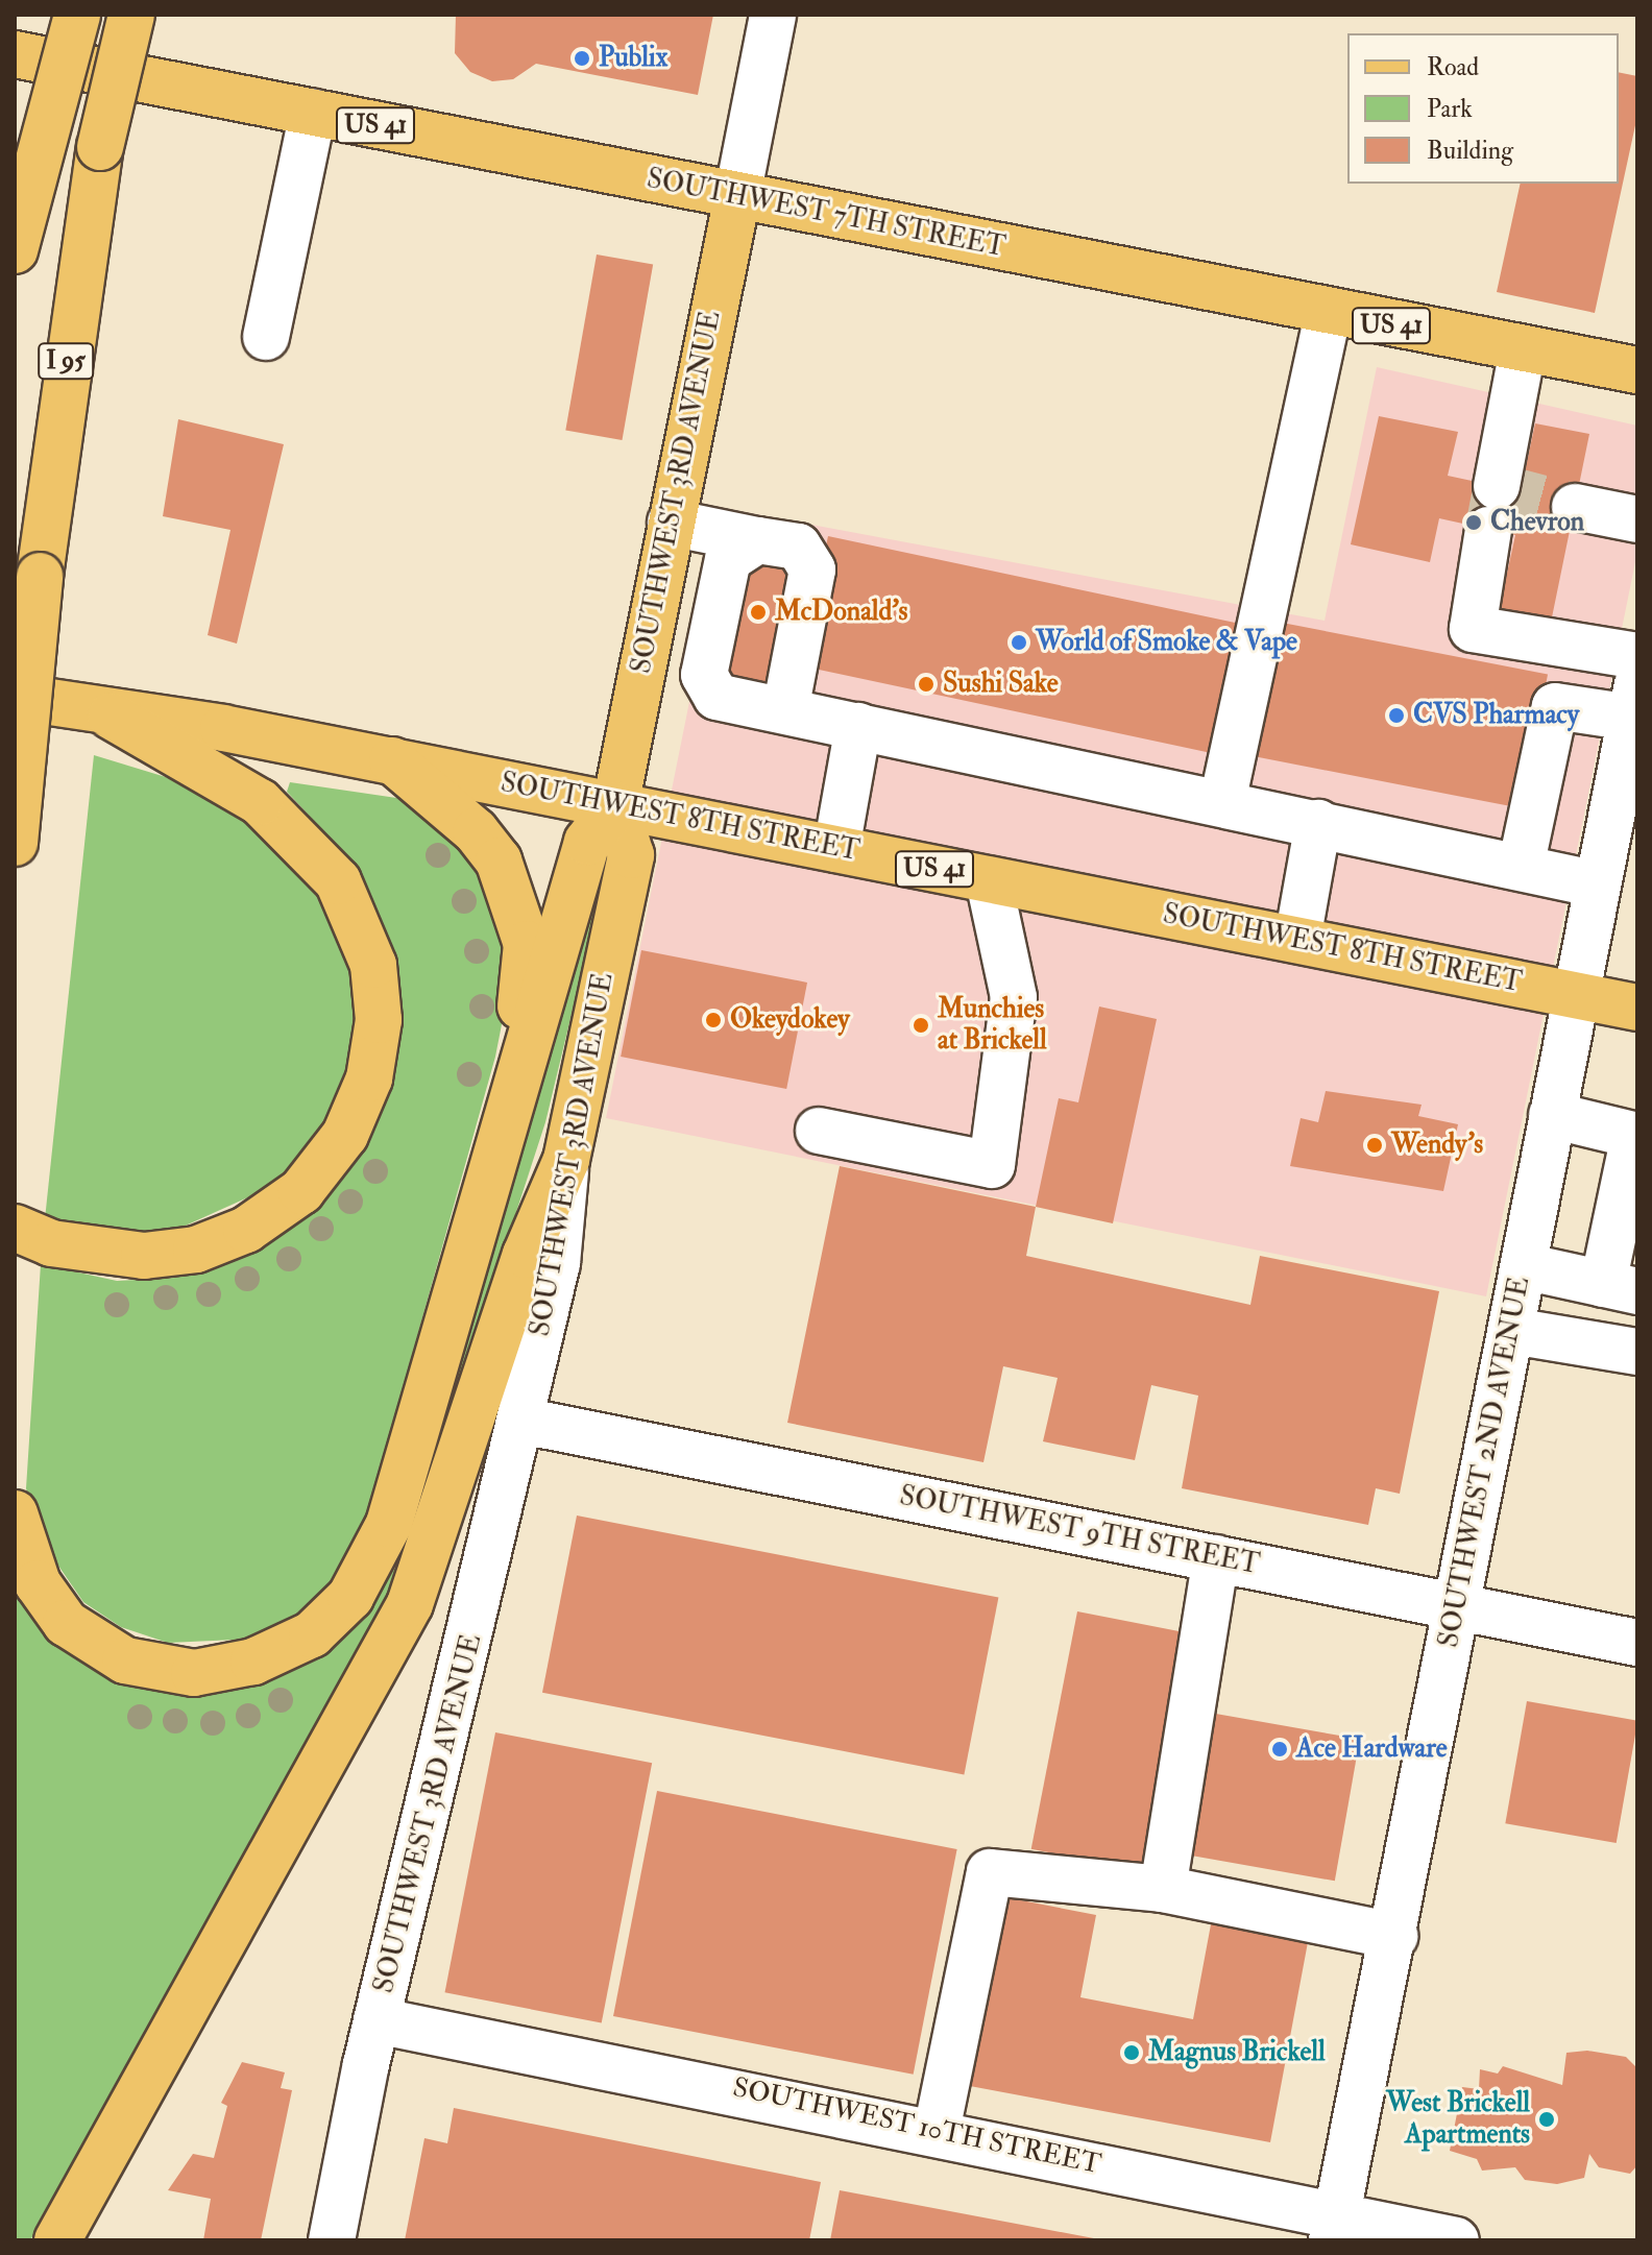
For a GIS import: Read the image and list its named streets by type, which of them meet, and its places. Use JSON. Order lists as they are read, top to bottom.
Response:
{
  "streets": {
    "main road": [
      "US 41",
      "SOUTHWEST 7TH STREET",
      "I 95",
      "SOUTHWEST 3RD AVENUE",
      "SOUTHWEST 8TH STREET"
    ],
    "street": ["SOUTHWEST 2ND AVENUE", "SOUTHWEST 9TH STREET", "SOUTHWEST 10TH STREET"]
  },
  "crossings": [
    ["SOUTHWEST 7TH STREET", "SOUTHWEST 3RD AVENUE"],
    ["SOUTHWEST 3RD AVENUE", "SOUTHWEST 8TH STREET"],
    ["SOUTHWEST 3RD AVENUE", "SOUTHWEST 9TH STREET"],
    ["SOUTHWEST 3RD AVENUE", "SOUTHWEST 10TH STREET"],
    ["SOUTHWEST 8TH STREET", "SOUTHWEST 2ND AVENUE"],
    ["SOUTHWEST 2ND AVENUE", "SOUTHWEST 9TH STREET"],
    ["SOUTHWEST 2ND AVENUE", "SOUTHWEST 10TH STREET"]
  ],
  "places": [
    "Publix",
    "Chevron",
    "McDonald's",
    "World of Smoke & Vape",
    "Sushi Sake",
    "CVS Pharmacy",
    "Okeydokey",
    "Munchies at Brickell",
    "Wendy's",
    "Ace Hardware",
    "Magnus Brickell",
    "West Brickell Apartments"
  ],
  "legend": ["Road", "Park", "Building"]
}
